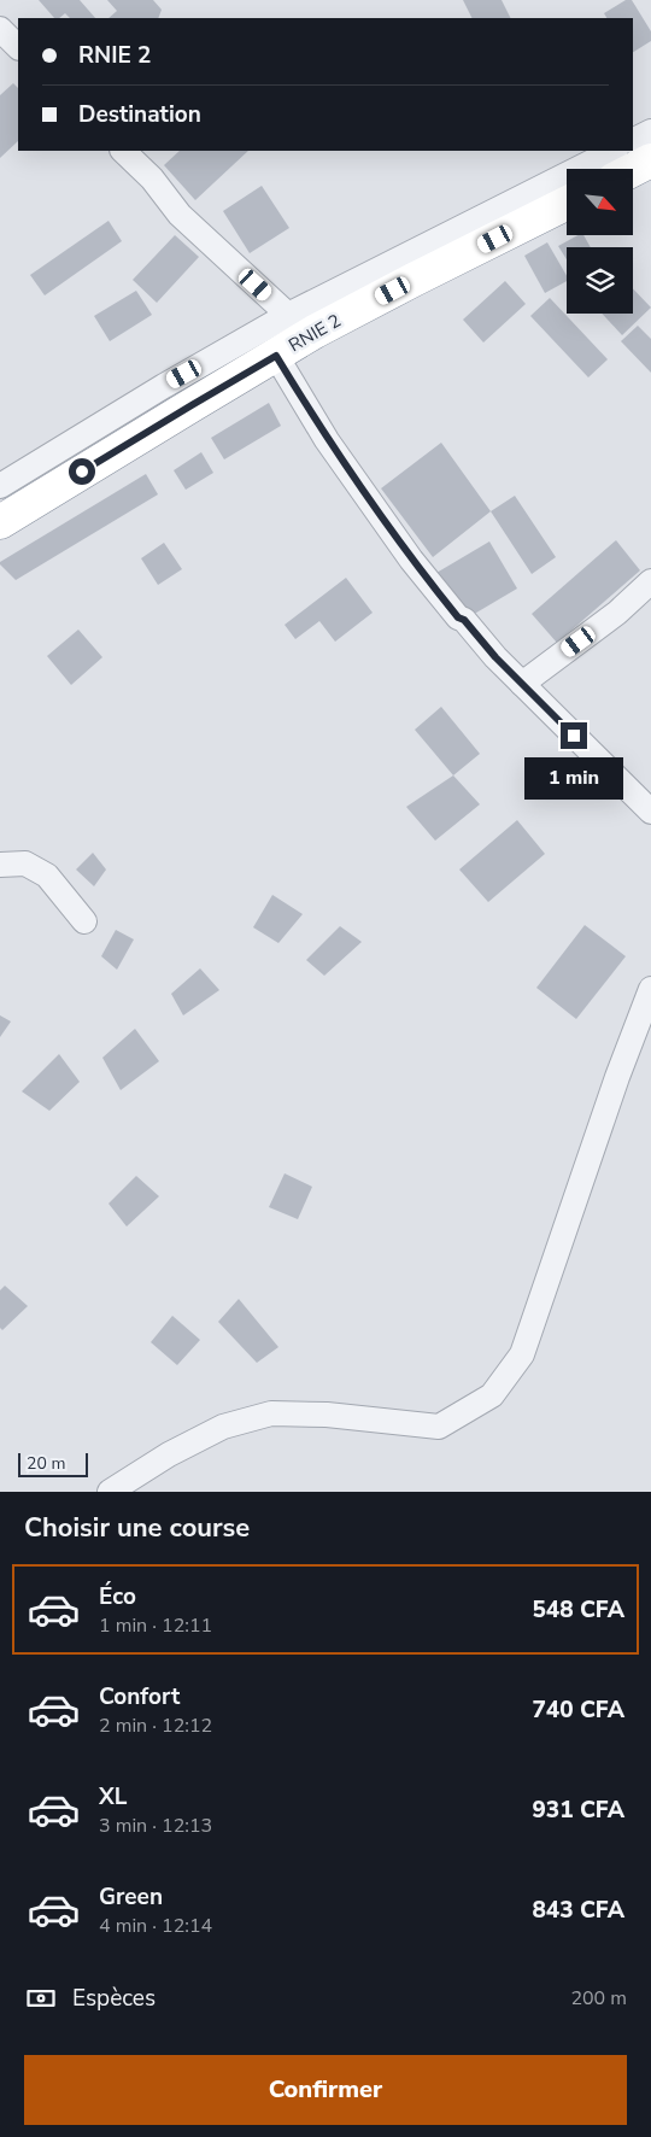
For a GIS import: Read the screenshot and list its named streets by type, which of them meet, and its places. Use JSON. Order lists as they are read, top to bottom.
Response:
{
  "streets": {
    "highway": ["RNIE 2"]
  },
  "scale_bar": "20 m",
  "north": "bottom right",
  "page": {
    "banner": ["RNIE 2", "Destination"],
    "bubble": "1 min",
    "scale": "20 m",
    "heading": "Choisir une course",
    "list": [
      {
        "name": "Éco",
        "note": "1 min · 12:11",
        "value": "548 CFA"
      },
      {
        "name": "Confort",
        "note": "2 min · 12:12",
        "value": "740 CFA"
      },
      {
        "name": "XL",
        "note": "3 min · 12:13",
        "value": "931 CFA"
      },
      {
        "name": "Green",
        "note": "4 min · 12:14",
        "value": "843 CFA"
      }
    ],
    "pay": ["Espèces", "200 m"],
    "buttons": "Confirmer"
  }
}
